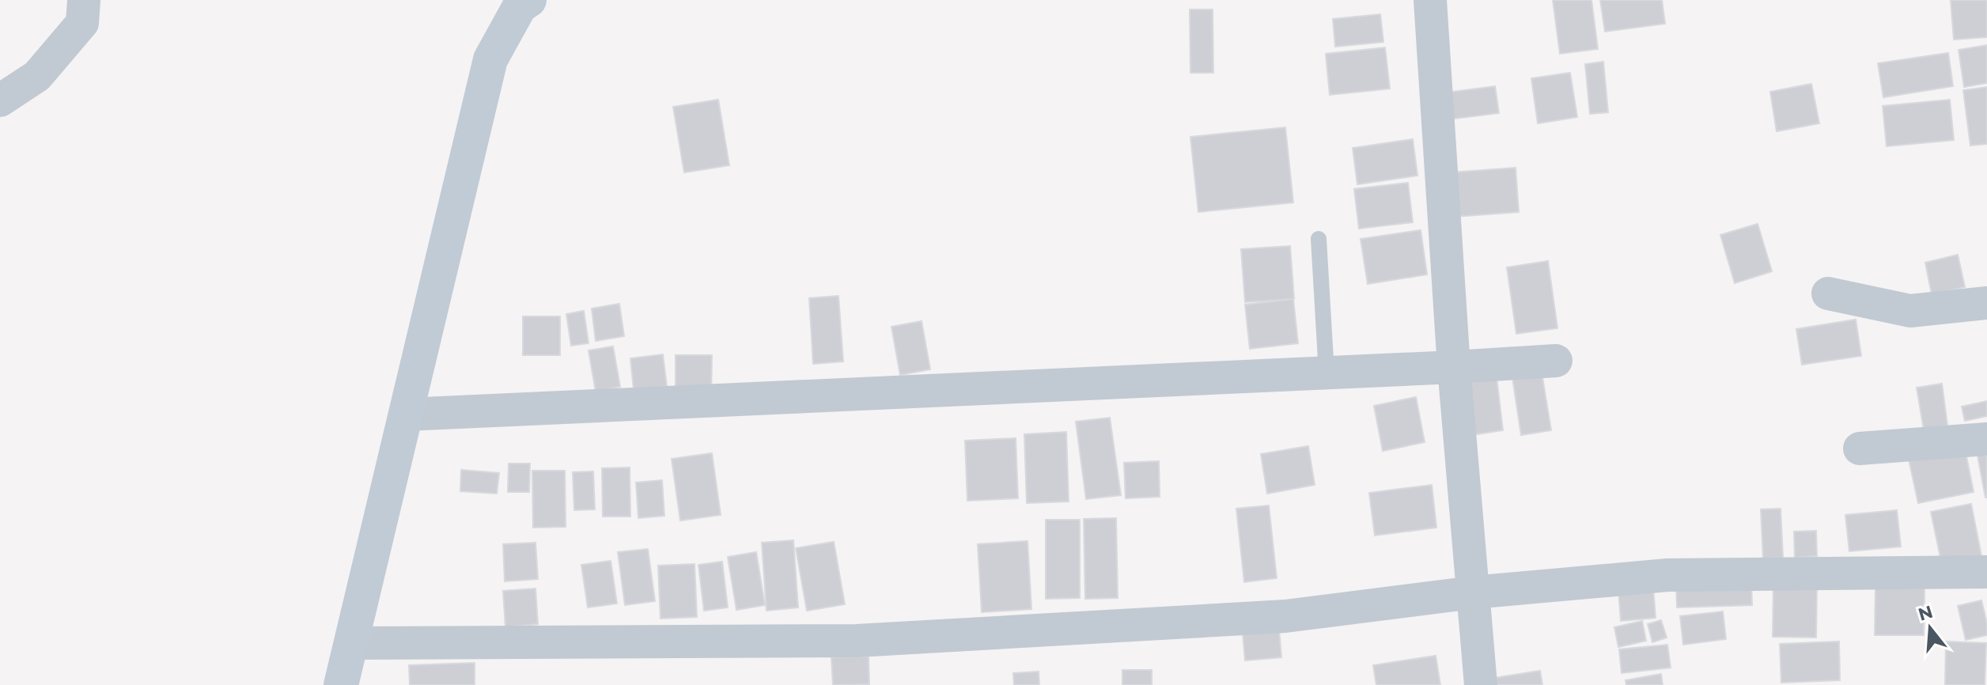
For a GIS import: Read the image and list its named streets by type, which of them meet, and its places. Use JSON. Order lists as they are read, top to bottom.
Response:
{
  "north": "top"
}
